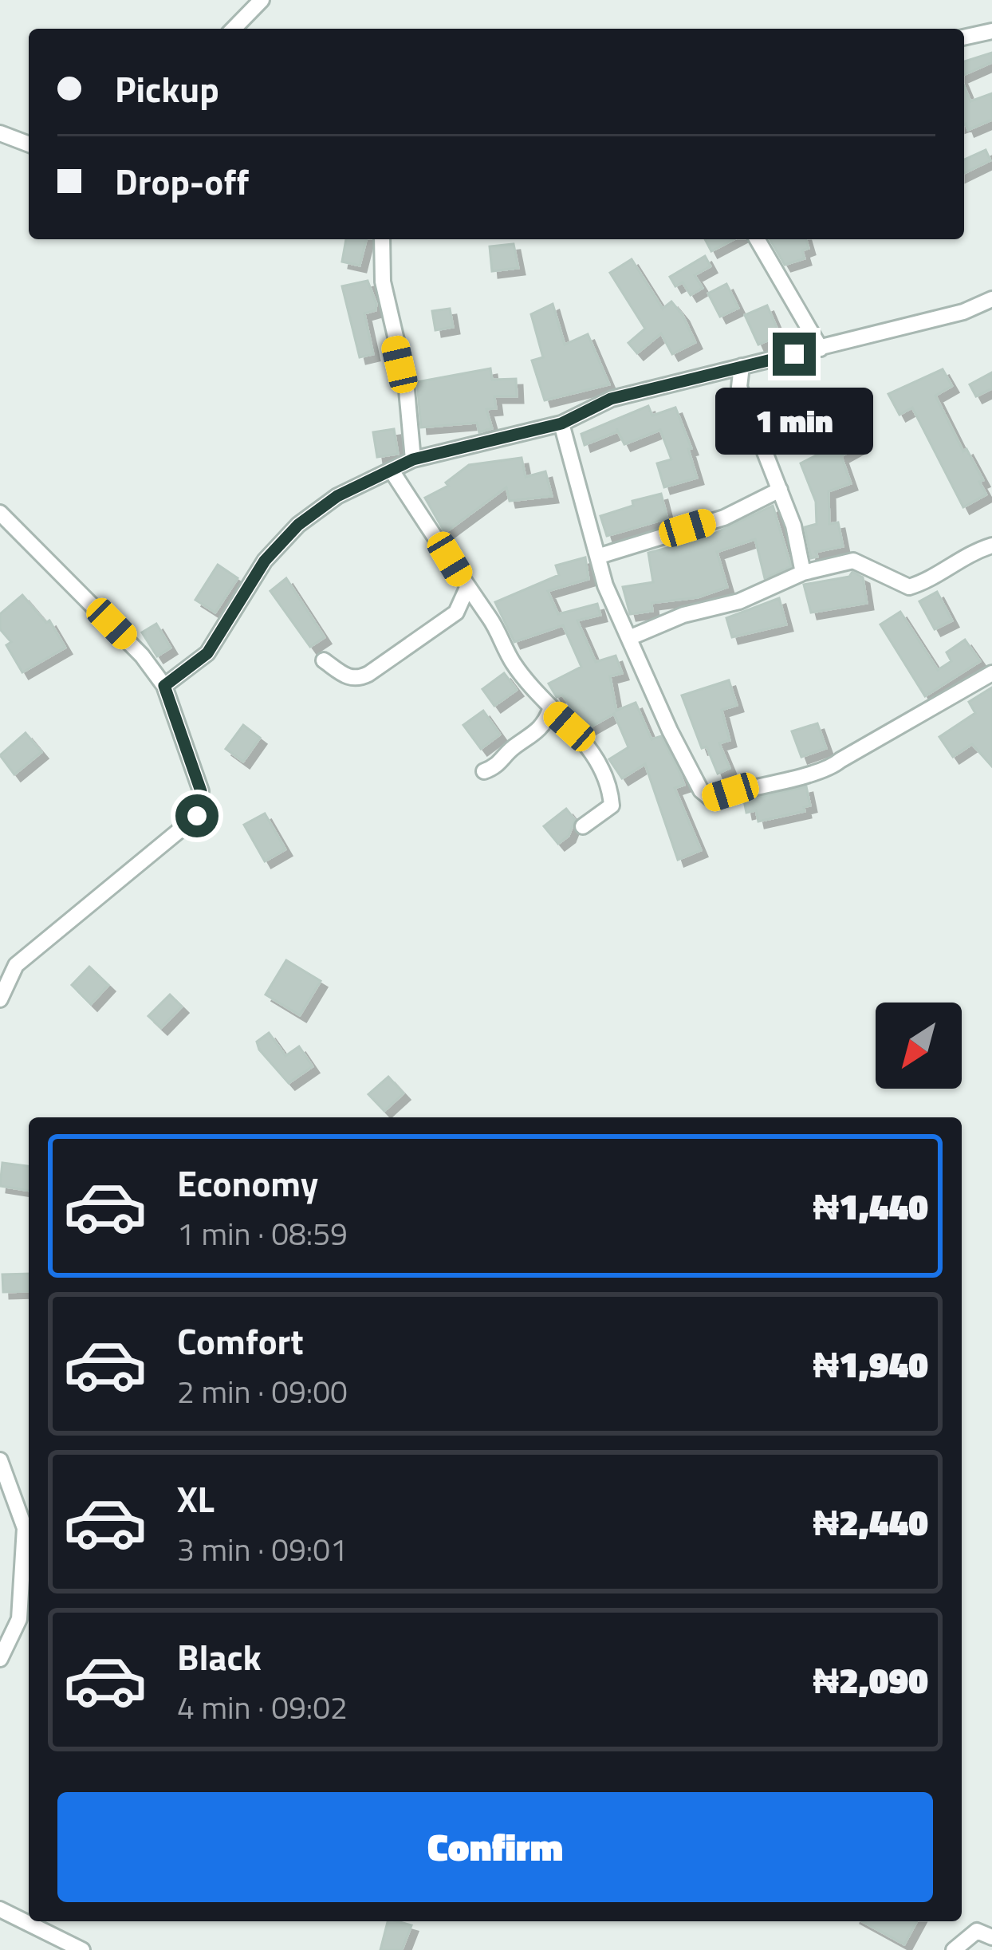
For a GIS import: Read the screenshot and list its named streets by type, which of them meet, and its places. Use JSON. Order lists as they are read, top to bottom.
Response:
{
  "north": "bottom left",
  "page": {
    "banner": ["Pickup", "Drop-off"],
    "bubble": "1 min",
    "list": [
      {
        "name": "Economy",
        "note": "1 min · 08:59",
        "value": "₦1,440"
      },
      {
        "name": "Comfort",
        "note": "2 min · 09:00",
        "value": "₦1,940"
      },
      {
        "name": "XL",
        "note": "3 min · 09:01",
        "value": "₦2,440"
      },
      {
        "name": "Black",
        "note": "4 min · 09:02",
        "value": "₦2,090"
      }
    ],
    "buttons": "Confirm"
  }
}
